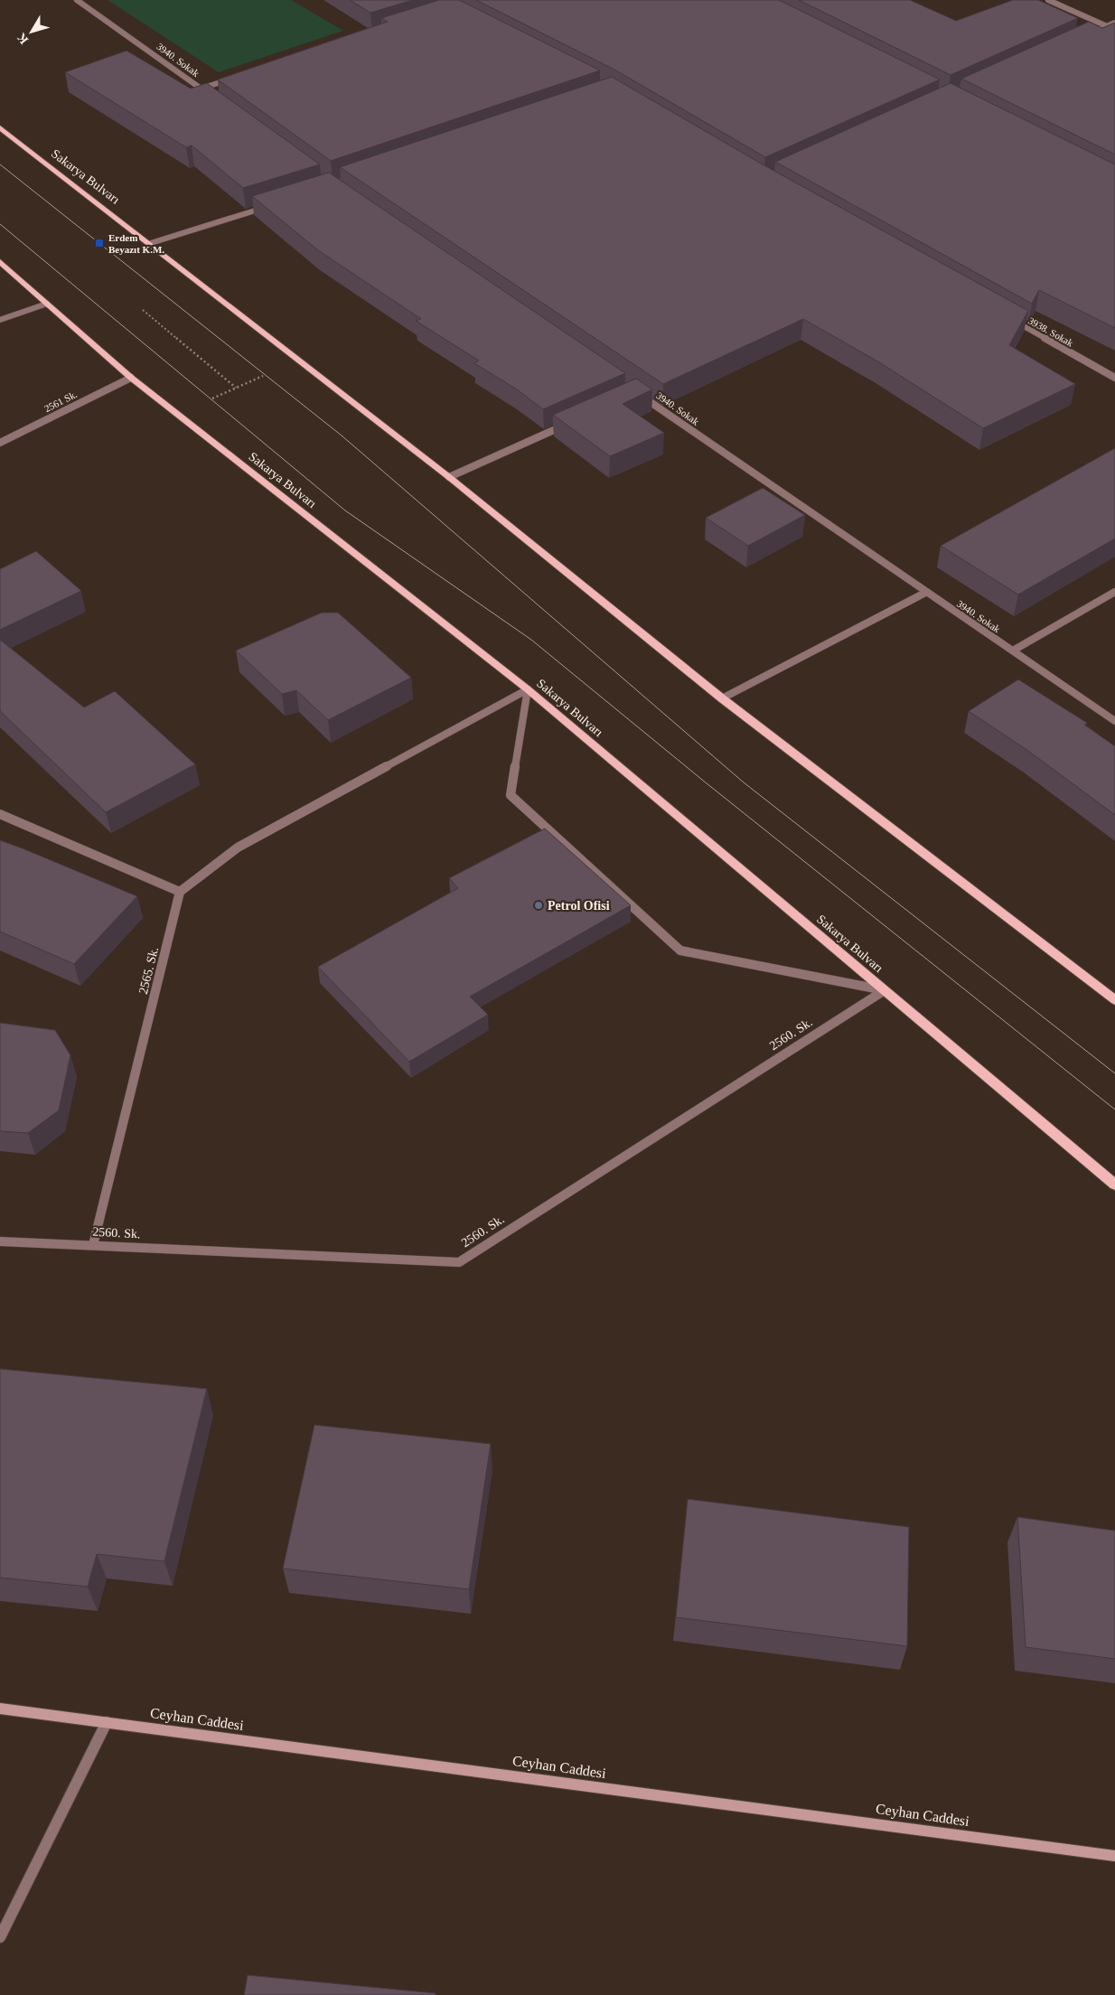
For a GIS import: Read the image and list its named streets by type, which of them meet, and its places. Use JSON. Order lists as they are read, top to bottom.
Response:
{
  "streets": {
    "main road": ["Sakarya Bulvarı"],
    "street": [
      "3940. Sokak",
      "3938. Sokak",
      "2561 Sk.",
      "2565. Sk.",
      "2560. Sk.",
      "Ceyhan Caddesi"
    ]
  },
  "crossings": [
    ["Sakarya Bulvarı", "2561 Sk."],
    ["Sakarya Bulvarı", "2560. Sk."],
    ["2565. Sk.", "2560. Sk."]
  ],
  "places": {
    "transit": ["Erdem Beyazıt K.M."],
    "other": ["Petrol Ofisi"]
  },
  "north": "bottom left"
}
